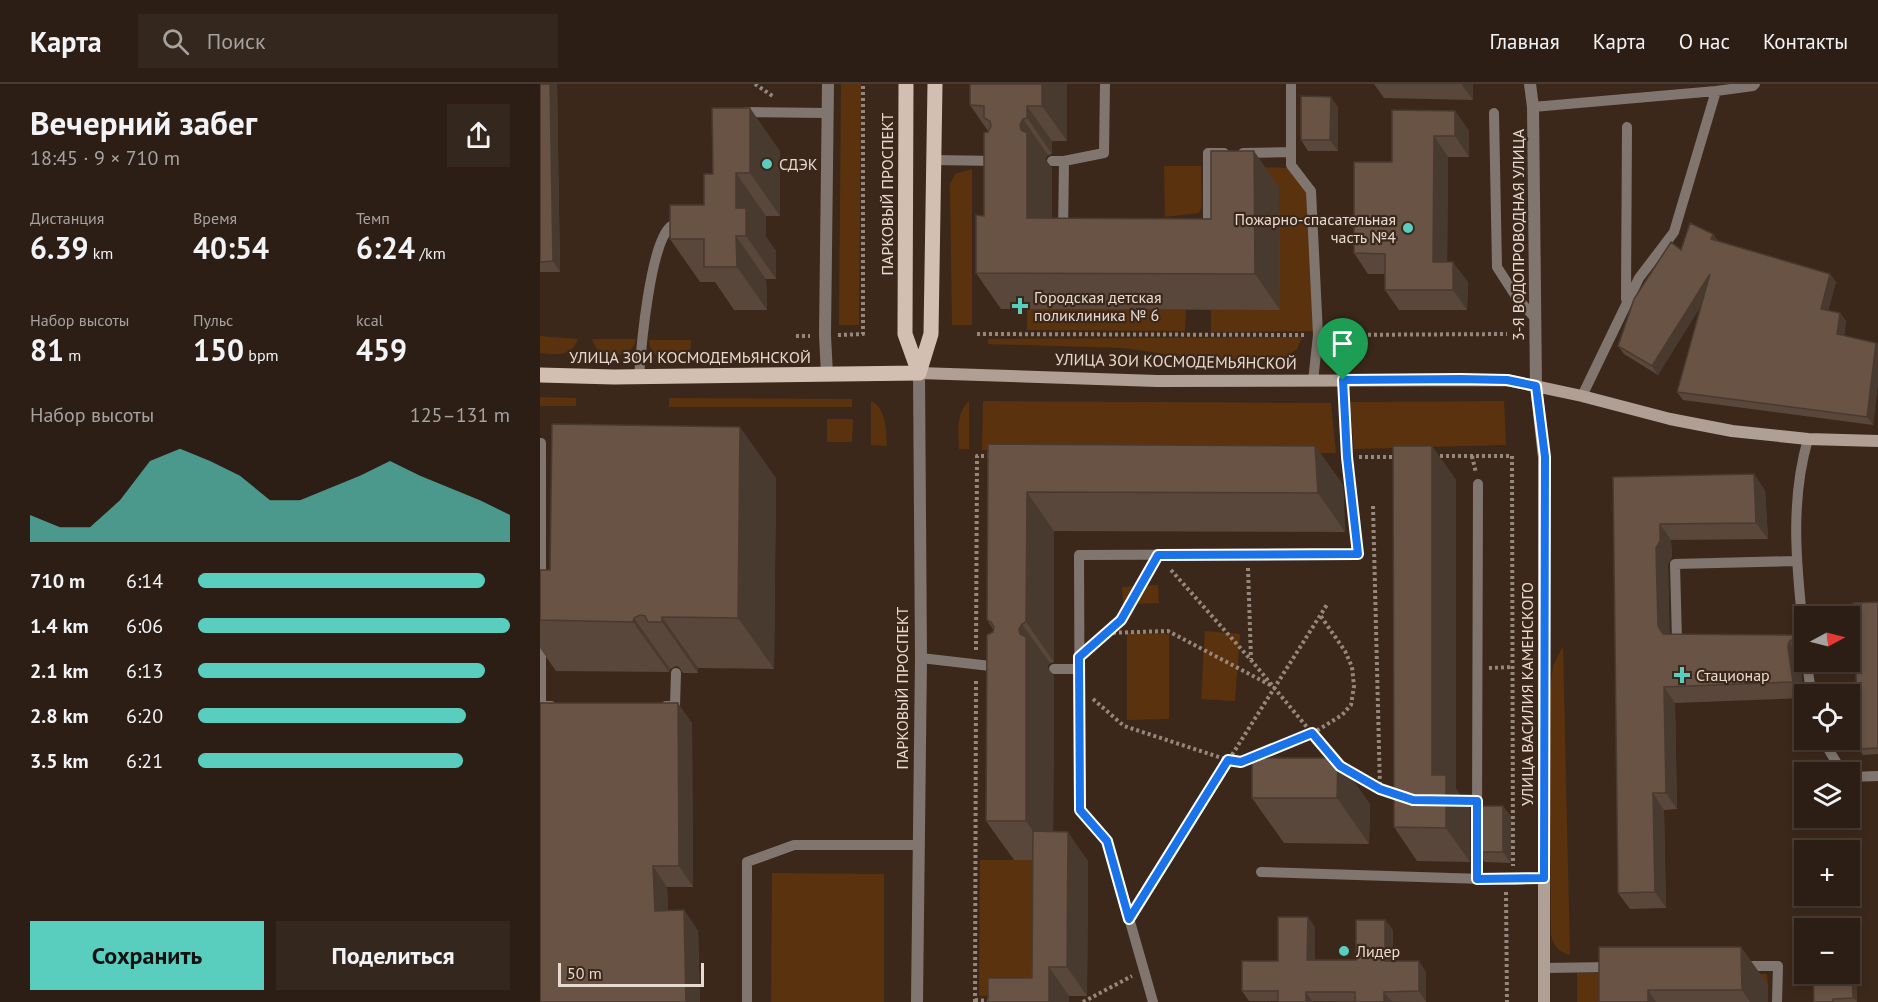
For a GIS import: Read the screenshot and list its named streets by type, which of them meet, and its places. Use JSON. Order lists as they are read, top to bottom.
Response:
{
  "streets": {
    "main road": ["ПАРКОВЫЙ ПРОСПЕКТ", "УЛИЦА ЗОИ КОСМОДЕМЬЯНСКОЙ", "УЛИЦА ВАСИЛИЯ КАМЕНСКОГО"],
    "street": ["3-Я ВОДОПРОВОДНАЯ УЛИЦА"]
  },
  "crossings": [
    ["ПАРКОВЫЙ ПРОСПЕКТ", "УЛИЦА ЗОИ КОСМОДЕМЬЯНСКОЙ"],
    ["3-Я ВОДОПРОВОДНАЯ УЛИЦА", "УЛИЦА ЗОИ КОСМОДЕМЬЯНСКОЙ"],
    ["3-Я ВОДОПРОВОДНАЯ УЛИЦА", "УЛИЦА ВАСИЛИЯ КАМЕНСКОГО"],
    ["УЛИЦА ЗОИ КОСМОДЕМЬЯНСКОЙ", "УЛИЦА ВАСИЛИЯ КАМЕНСКОГО"]
  ],
  "places": {
    "other": ["СДЭК", "Пожарно-спасательная часть №4", "Лидер"],
    "health": ["Городская детская поликлиника № 6", "Стационар"]
  },
  "scale_bar": "50 m",
  "north": "right",
  "page": {
    "header": "Карта",
    "search": "Поиск",
    "nav": [
      "Главная",
      "Карта",
      "О нас",
      "Контакты"
    ],
    "heading": ["Вечерний забег", "18:45 · 9 × 710 m"],
    "stats": [
      ["Дистанция", "6.39 km"],
      ["Время", "40:54"],
      ["Темп", "6:24 /km"],
      ["Набор высоты", "81 m"],
      ["Пульс", "150 bpm"],
      ["kcal", "459"]
    ],
    "chart": ["Набор высоты", "125–131 m"],
    "list": [
      {
        "name": "710 m",
        "note": "6:14"
      },
      {
        "name": "1.4 km",
        "note": "6:06"
      },
      {
        "name": "2.1 km",
        "note": "6:13"
      },
      {
        "name": "2.8 km",
        "note": "6:20"
      },
      {
        "name": "3.5 km",
        "note": "6:21"
      }
    ],
    "map_buttons": ["+", "−"],
    "buttons": ["Сохранить", "Поделиться"],
    "scale": "50 m"
  }
}
